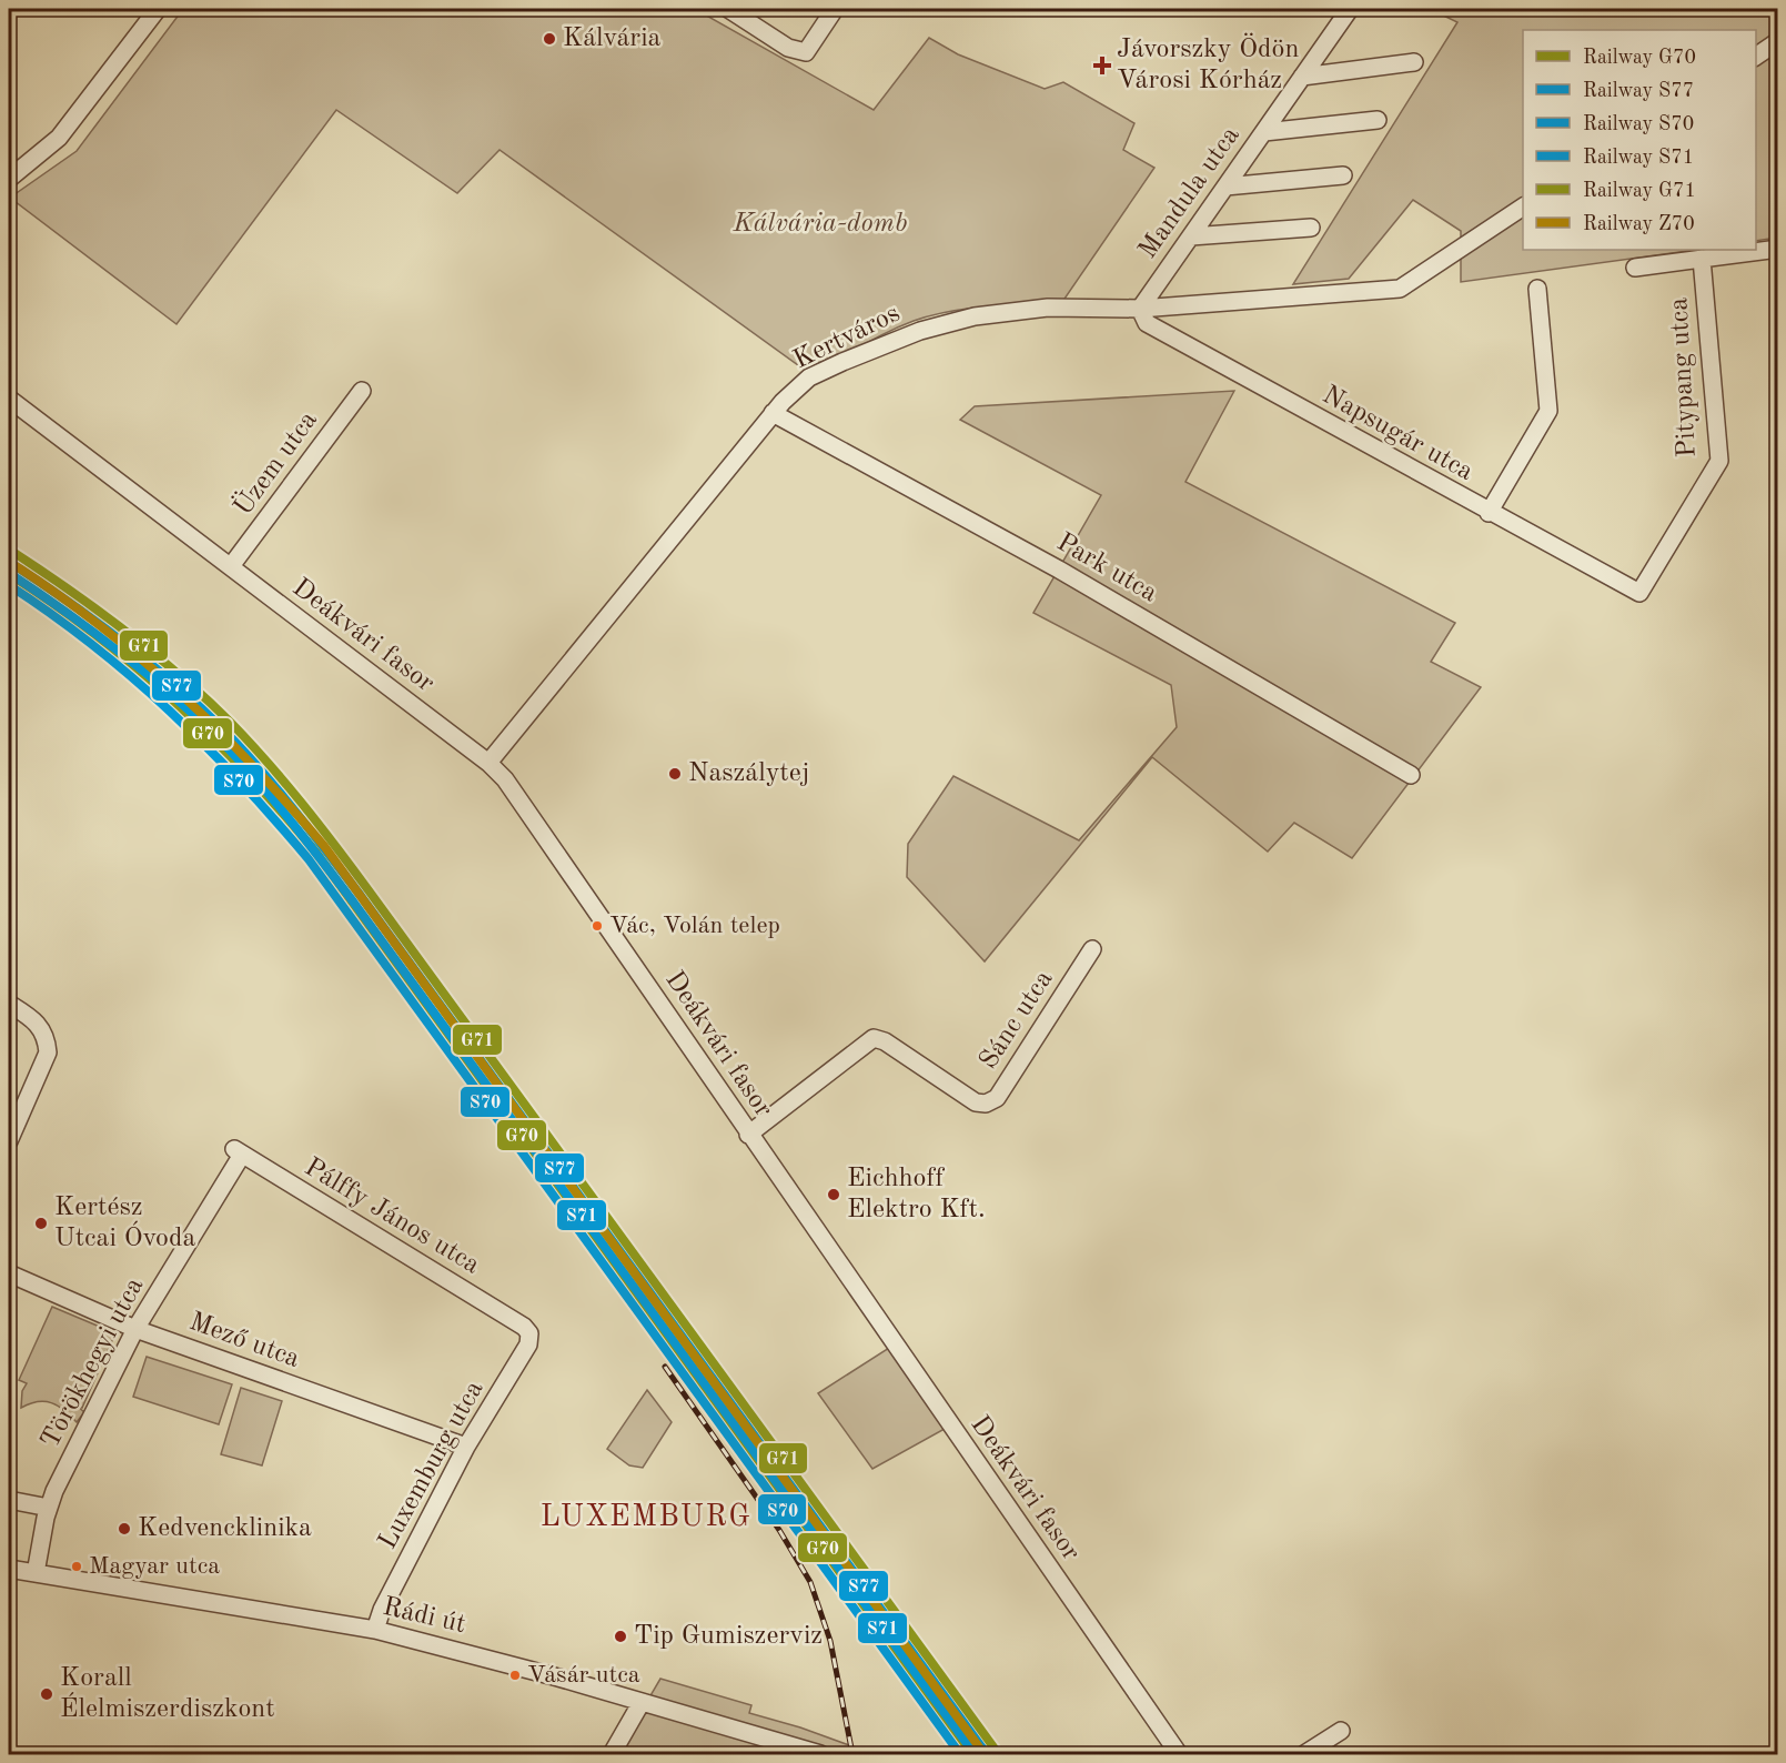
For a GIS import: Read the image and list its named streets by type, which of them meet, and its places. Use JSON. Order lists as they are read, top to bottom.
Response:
{
  "streets": {
    "street": [
      "Mandula utca",
      "Kertváros",
      "Pitypang utca",
      "Napsugár utca",
      "Üzem utca",
      "Park utca",
      "Deákvári fasor",
      "Sánc utca",
      "Pálffy János utca",
      "Mező utca",
      "Törökhegyi utca",
      "Luxemburg utca",
      "Rádi út"
    ]
  },
  "crossings": [
    ["Mandula utca", "Kertváros"],
    ["Mandula utca", "Napsugár utca"],
    ["Kertváros", "Napsugár utca"],
    ["Kertváros", "Park utca"],
    ["Kertváros", "Deákvári fasor"],
    ["Pitypang utca", "Napsugár utca"],
    ["Üzem utca", "Deákvári fasor"],
    ["Deákvári fasor", "Sánc utca"],
    ["Pálffy János utca", "Törökhegyi utca"],
    ["Pálffy János utca", "Luxemburg utca"],
    ["Mező utca", "Törökhegyi utca"],
    ["Mező utca", "Luxemburg utca"],
    ["Törökhegyi utca", "Rádi út"],
    ["Luxemburg utca", "Rádi út"]
  ],
  "districts": ["LUXEMBURG"],
  "parks": ["Kálvária-domb"],
  "places": {
    "other": [
      "Kálvária",
      "Naszálytej",
      "Vác, Volán telep",
      "Eichhoff Elektro Kft.",
      "Kertész Utcai Óvoda",
      "Kedvencklinika",
      "Magyar utca",
      "Tip Gumiszerviz",
      "Vásár utca",
      "Korall Élelmiszerdiszkont"
    ],
    "health": ["Jávorszky Ödön Városi Kórház"]
  },
  "lines": [
    "rail line G71",
    "rail line S77",
    "rail line Z70",
    "rail line S71",
    "rail line G70",
    "rail line S70"
  ],
  "legend": [
    "Railway G70",
    "Railway S77",
    "Railway S70",
    "Railway S71",
    "Railway G71",
    "Railway Z70"
  ]
}
